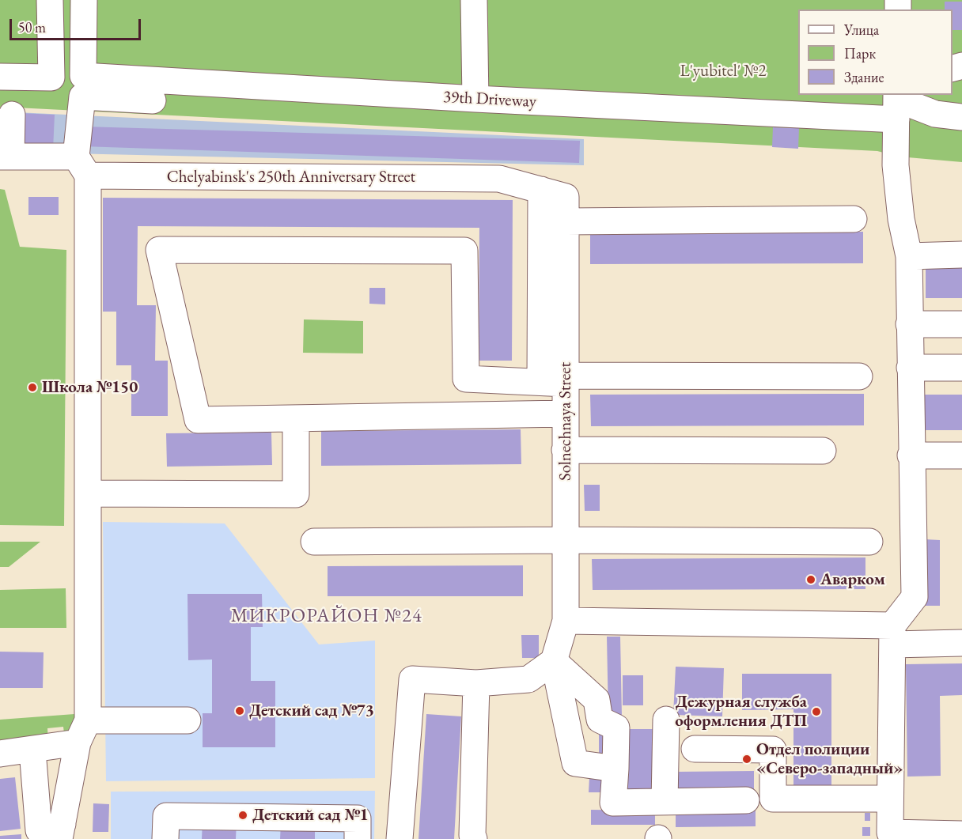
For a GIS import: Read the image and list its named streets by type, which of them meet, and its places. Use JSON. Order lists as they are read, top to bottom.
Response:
{
  "streets": {
    "street": ["39th Driveway", "Chelyabinsk's 250th Anniversary Street", "Solnechnaya Street"]
  },
  "crossings": [
    ["Chelyabinsk's 250th Anniversary Street", "Solnechnaya Street"]
  ],
  "districts": ["МИКРОРАЙОН №24"],
  "parks": ["L'yubitel' №2"],
  "places": [
    "Школа №150",
    "Аварком",
    "Детский сад №73",
    "Дежурная служба оформления ДТП",
    "Отдел полиции «Северо-западный»",
    "Детский сад №1"
  ],
  "legend": ["Улица", "Парк", "Здание"],
  "scale_bar": "50 m"
}
